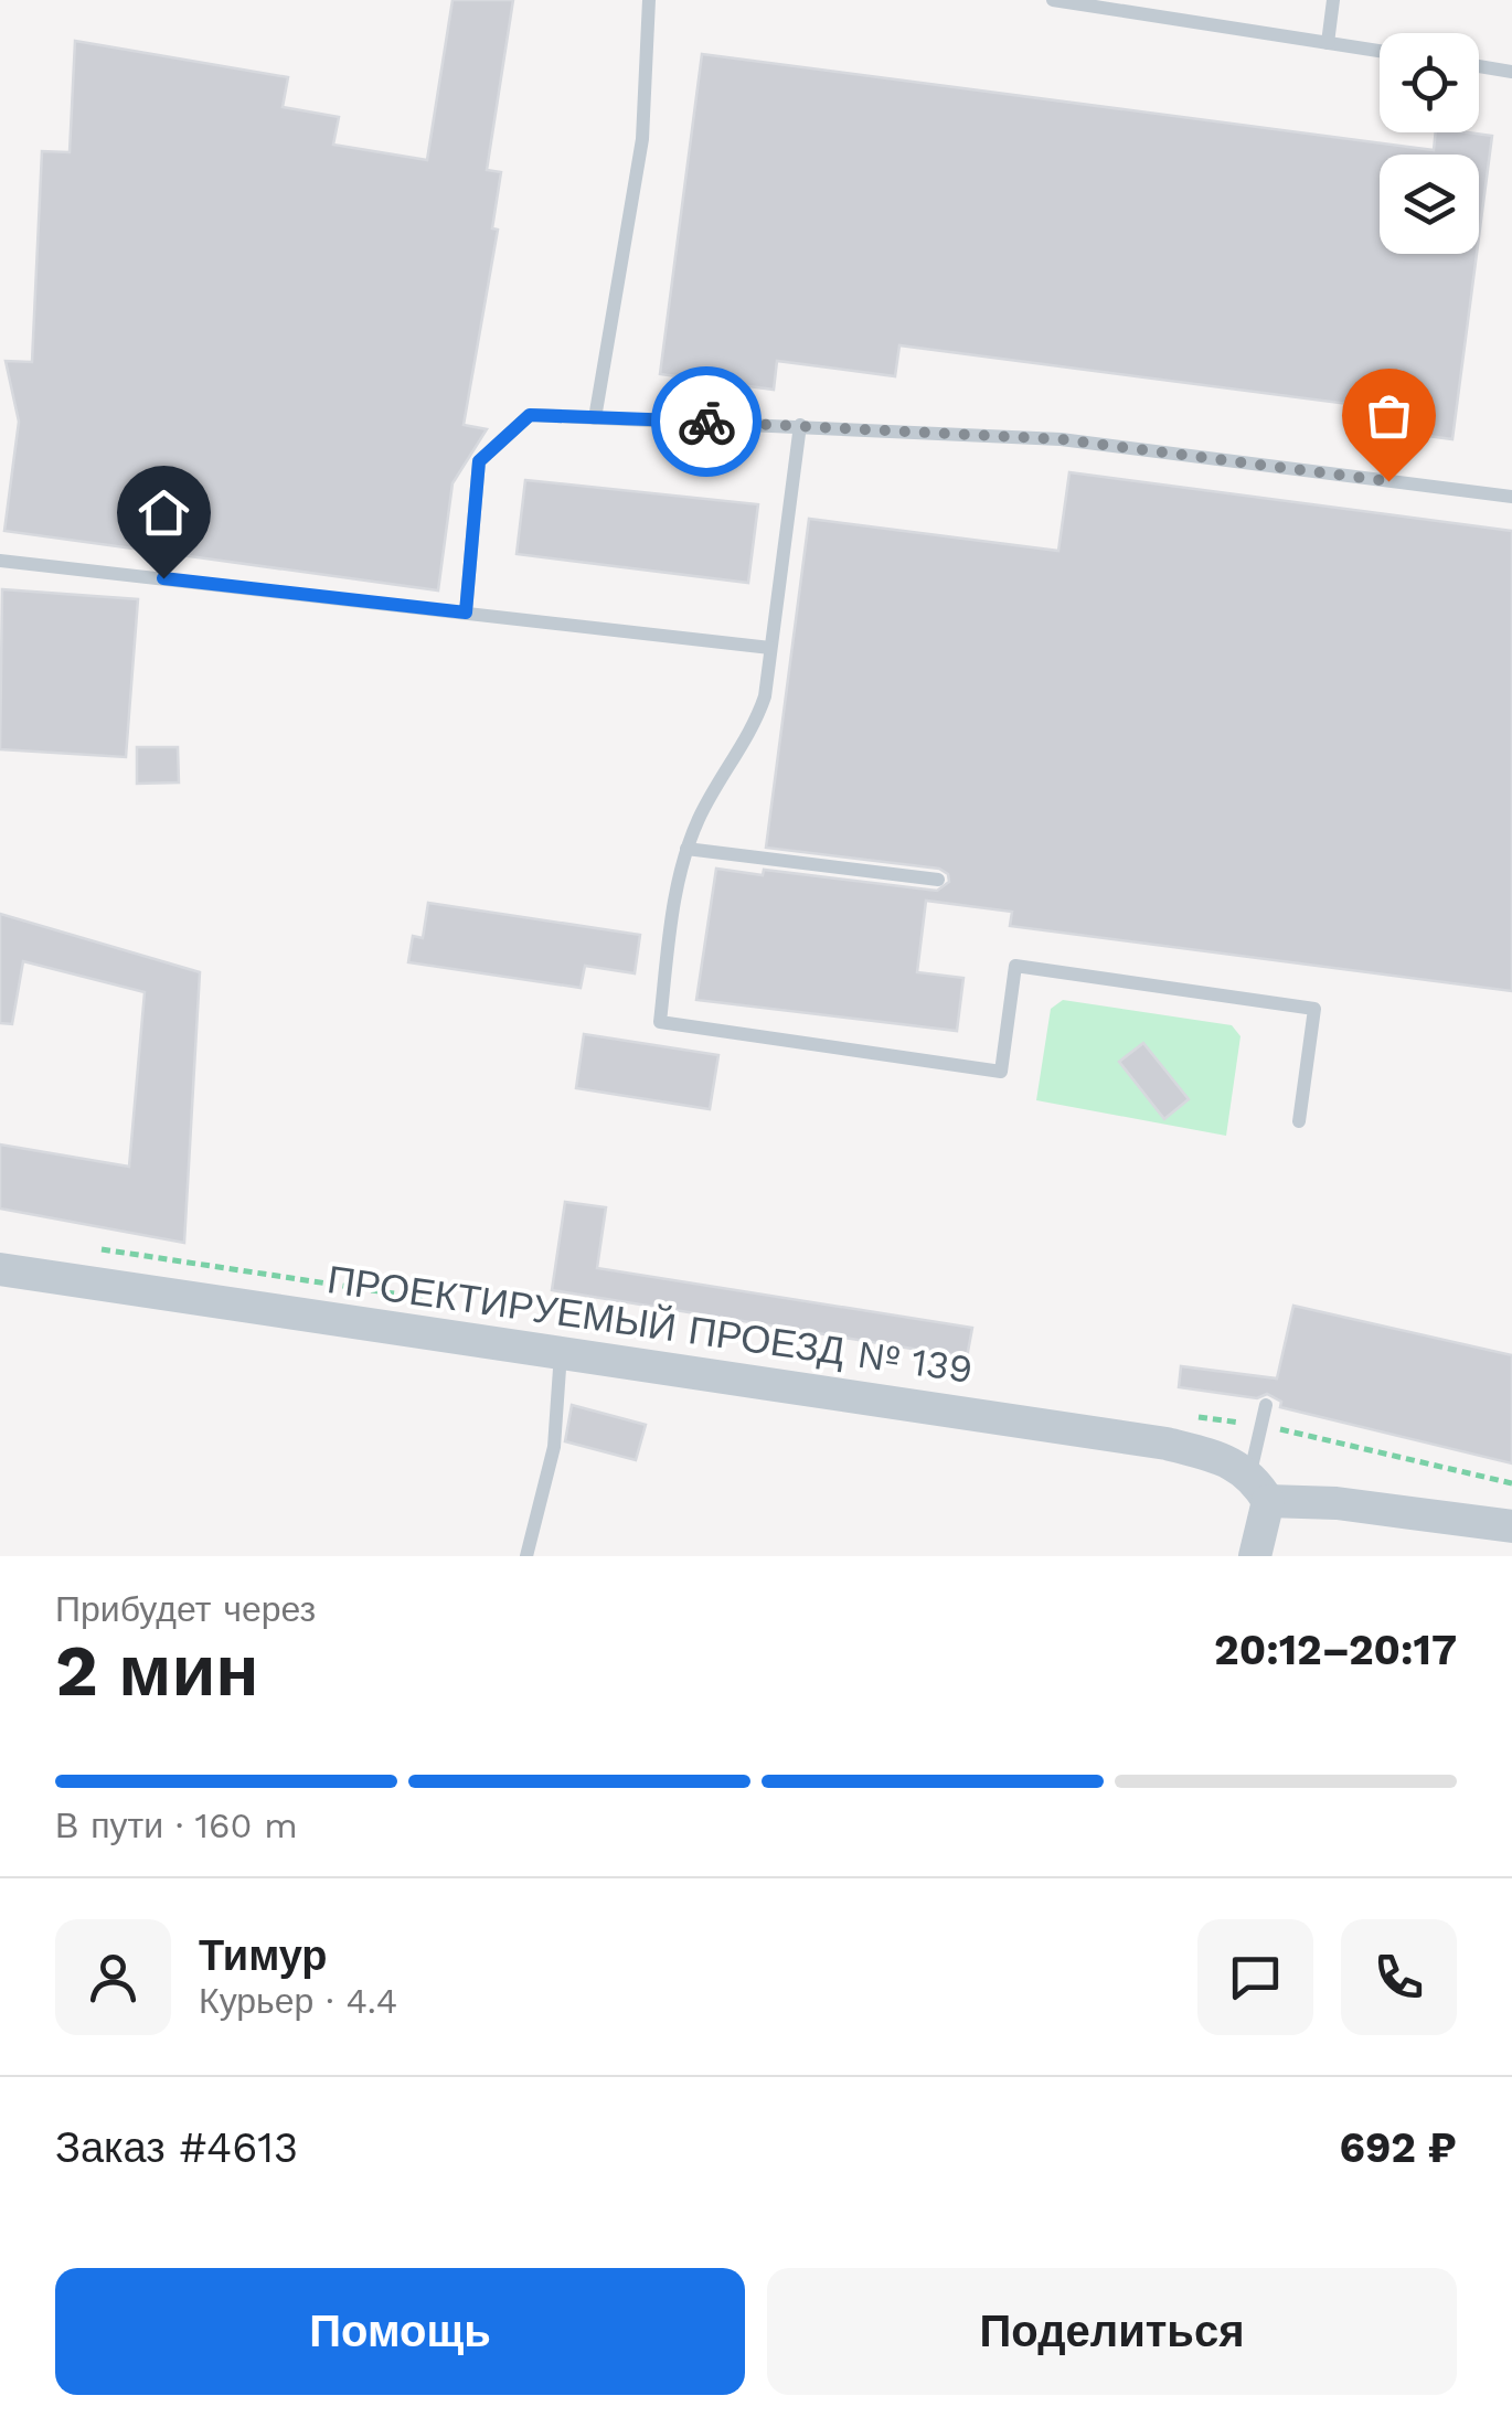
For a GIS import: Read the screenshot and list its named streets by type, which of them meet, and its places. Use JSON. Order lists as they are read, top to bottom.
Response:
{
  "streets": {
    "street": ["ПРОЕКТИРУЕМЫЙ ПРОЕЗД № 139"]
  },
  "page": {
    "heading": ["2 мин", "Прибудет через", "20:12–20:17"],
    "panel": [
      "Тимур",
      "Курьер · 4.4",
      "Заказ #4613",
      "692 ₽"
    ],
    "bar": "В пути · 160 m",
    "buttons": ["Помощь", "Поделиться"]
  }
}
